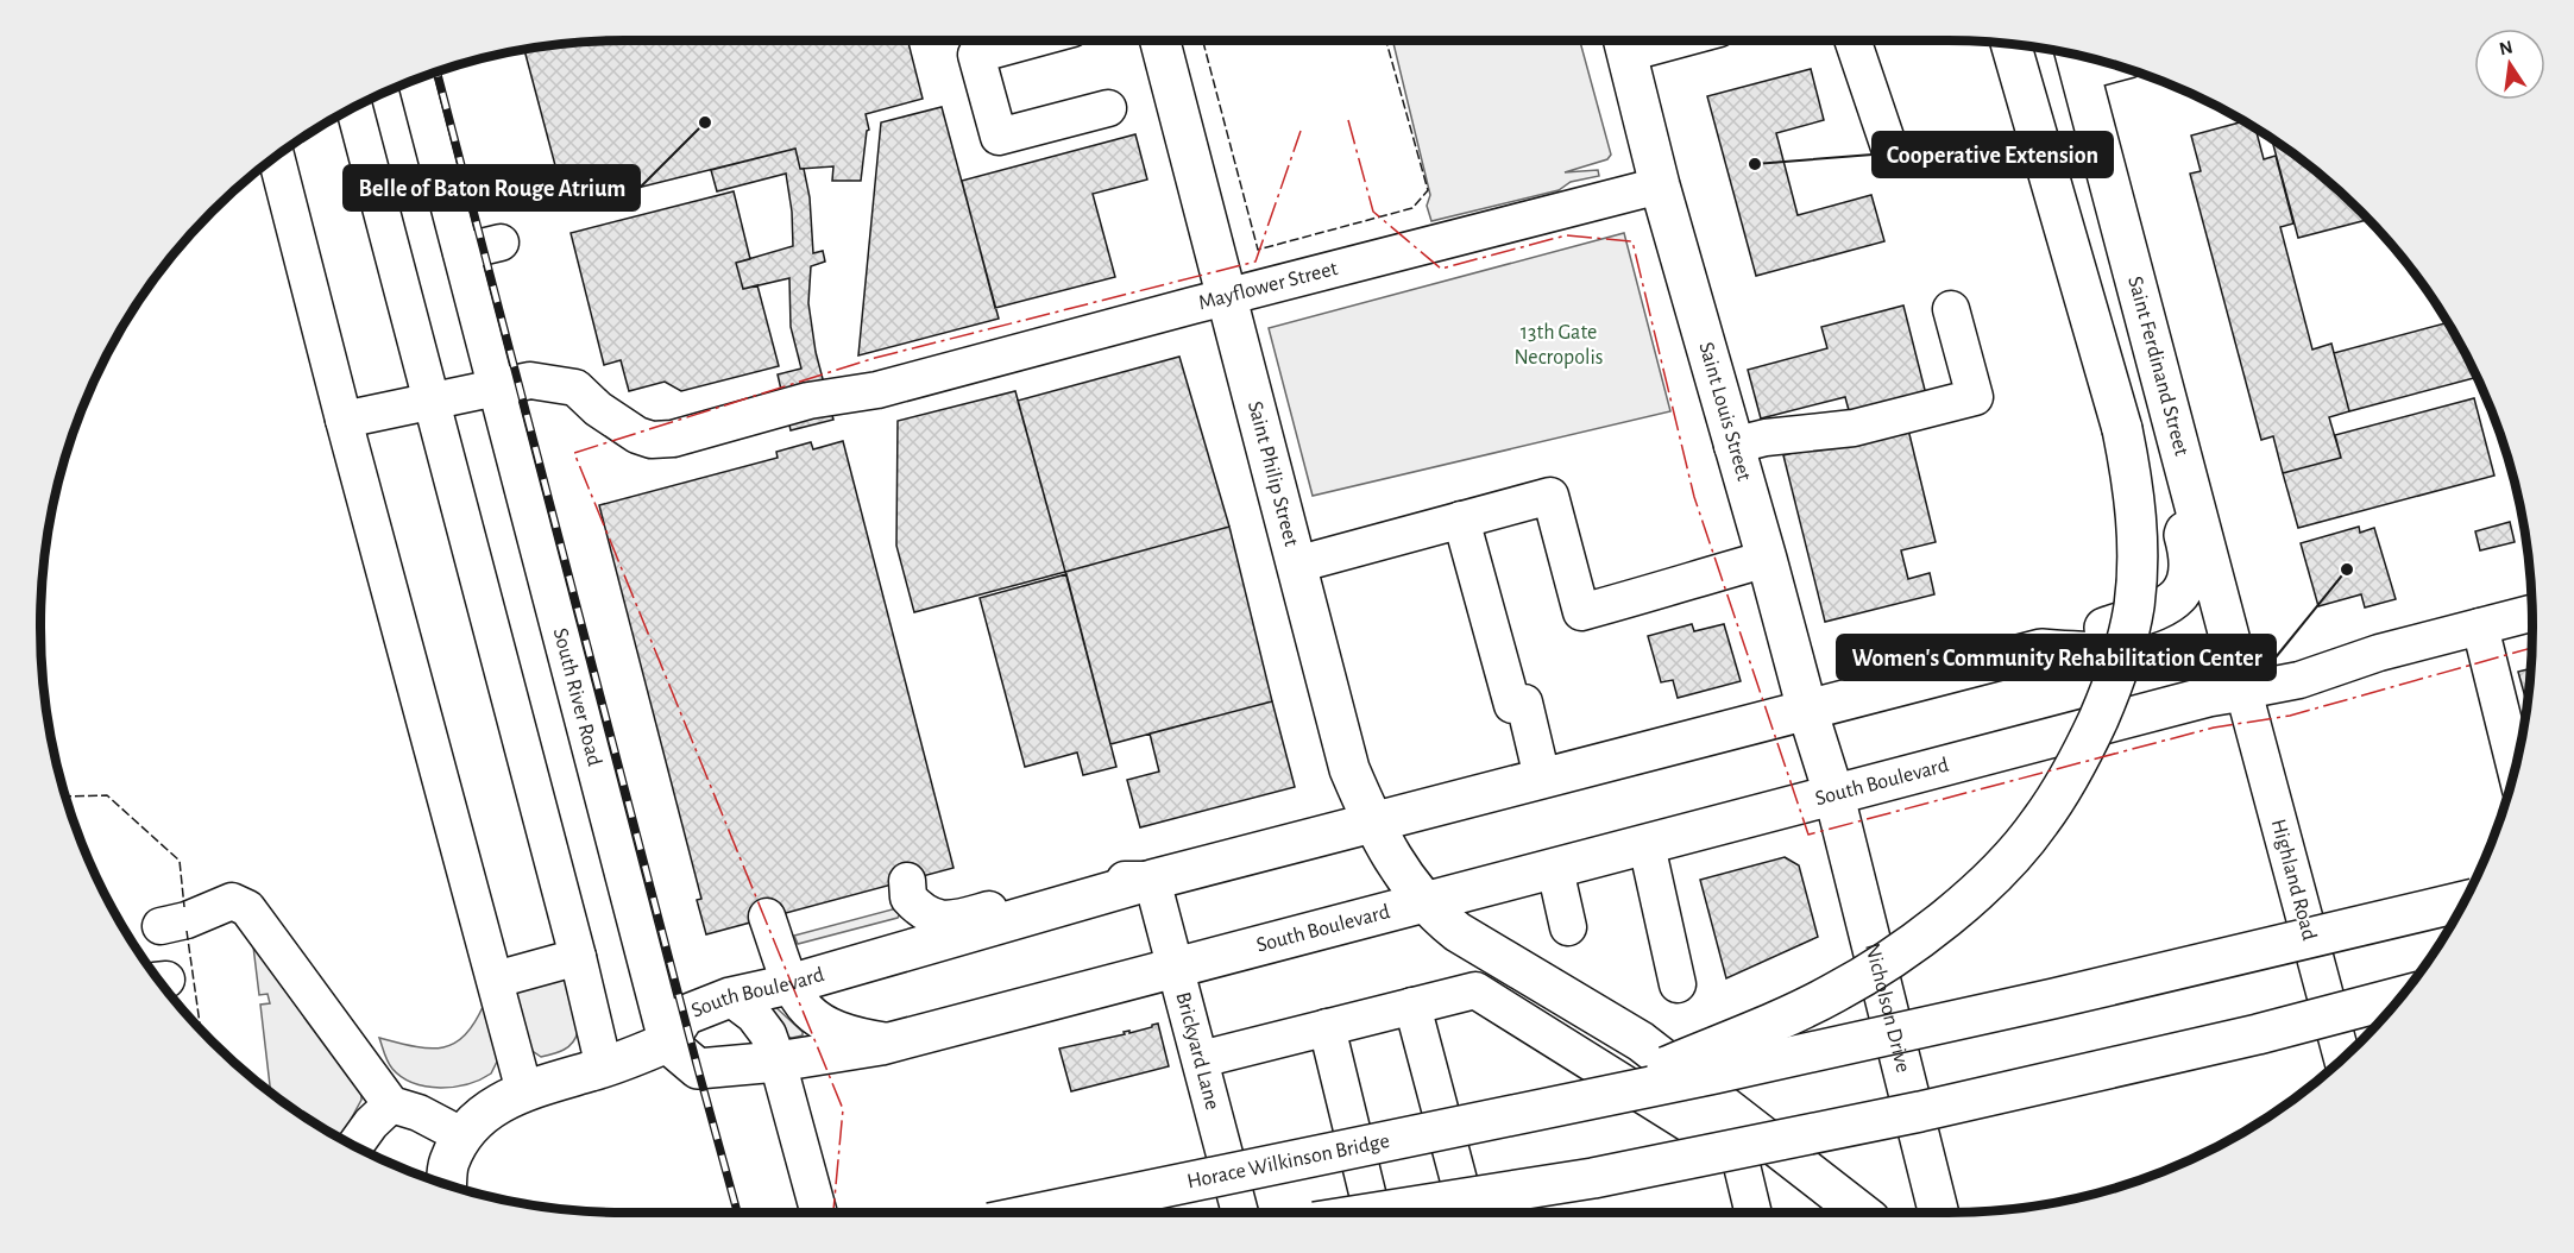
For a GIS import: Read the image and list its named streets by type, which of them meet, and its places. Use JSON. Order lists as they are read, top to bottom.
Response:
{
  "streets": {
    "main road": [
      "Saint Ferdinand Street",
      "Saint Louis Street",
      "Saint Philip Street",
      "South Boulevard",
      "Nicholson Drive",
      "Horace Wilkinson Bridge"
    ],
    "street": [
      "Mayflower Street",
      "South River Road",
      "Highland Road",
      "Brickyard Lane"
    ]
  },
  "crossings": [
    ["Mayflower Street", "Saint Louis Street"],
    ["Mayflower Street", "Saint Philip Street"],
    ["Mayflower Street", "South River Road"],
    ["Saint Ferdinand Street", "South Boulevard"],
    ["Saint Ferdinand Street", "Highland Road"],
    ["Saint Louis Street", "South Boulevard"],
    ["Saint Louis Street", "Nicholson Drive"],
    ["Saint Philip Street", "South Boulevard"],
    ["South River Road", "South Boulevard"],
    ["South Boulevard", "Highland Road"],
    ["South Boulevard", "Nicholson Drive"],
    ["South Boulevard", "Brickyard Lane"]
  ],
  "parks": ["13th Gate Necropolis"],
  "places": ["Belle of Baton Rouge Atrium", "Cooperative Extension", "Women's Community Rehabilitation Center"],
  "north": "top"
}
